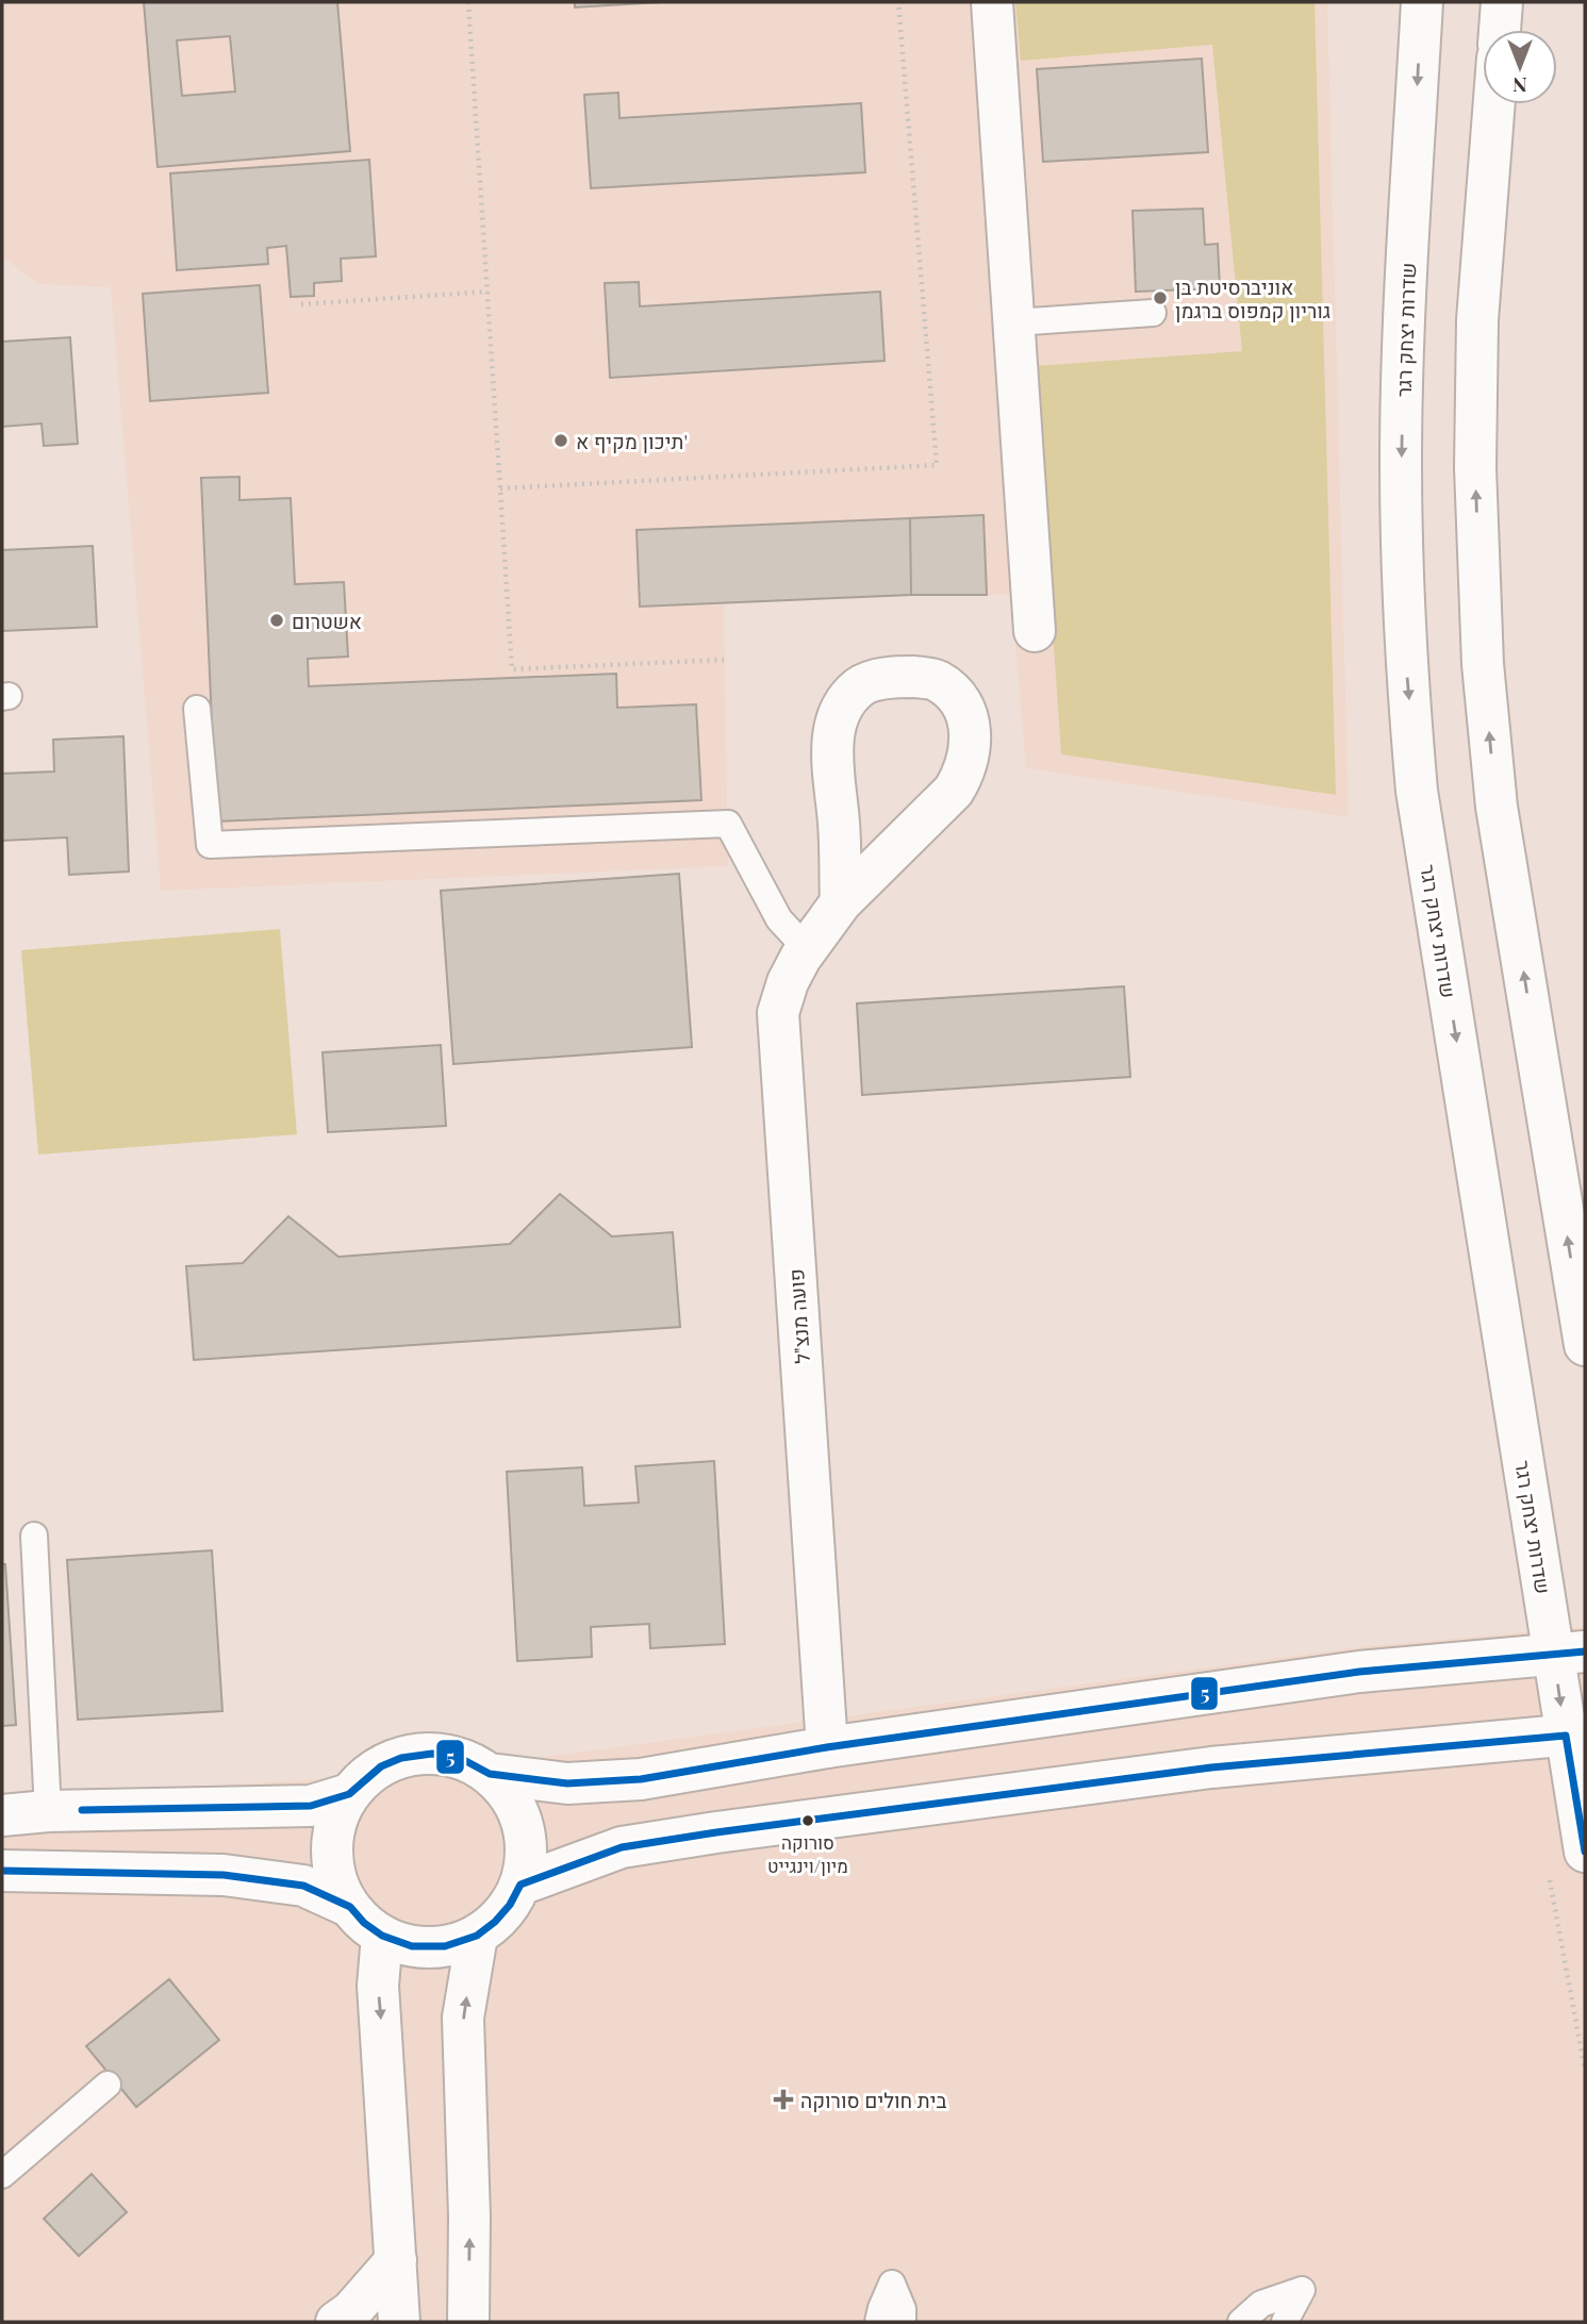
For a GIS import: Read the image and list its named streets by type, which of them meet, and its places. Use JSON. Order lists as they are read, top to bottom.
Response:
{
  "streets": {
    "street": ["שדרות יצחק רגר", "פועה מנצ\"ל"]
  },
  "places": {
    "other": [
      "אוניברסיטת בן גוריון קמפוס ברגמן",
      "תיכון מקיף א'",
      "אשטרום",
      "סורוקה מיון/וינגייט"
    ],
    "health": ["בית חולים סורוקה"]
  },
  "lines": ["transit line 5"],
  "north": "bottom"
}
